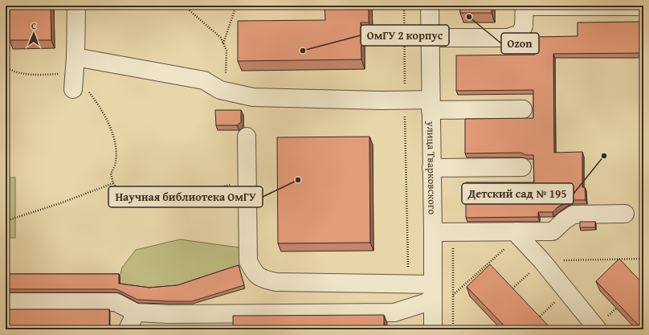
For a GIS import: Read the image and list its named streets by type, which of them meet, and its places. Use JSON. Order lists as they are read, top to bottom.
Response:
{
  "streets": {
    "street": ["улица Тварковского"]
  },
  "places": [
    "Ozon",
    "ОмГУ 2 корпус",
    "Детский сад № 195",
    "Научная библиотека ОмГУ"
  ],
  "north": "top"
}
